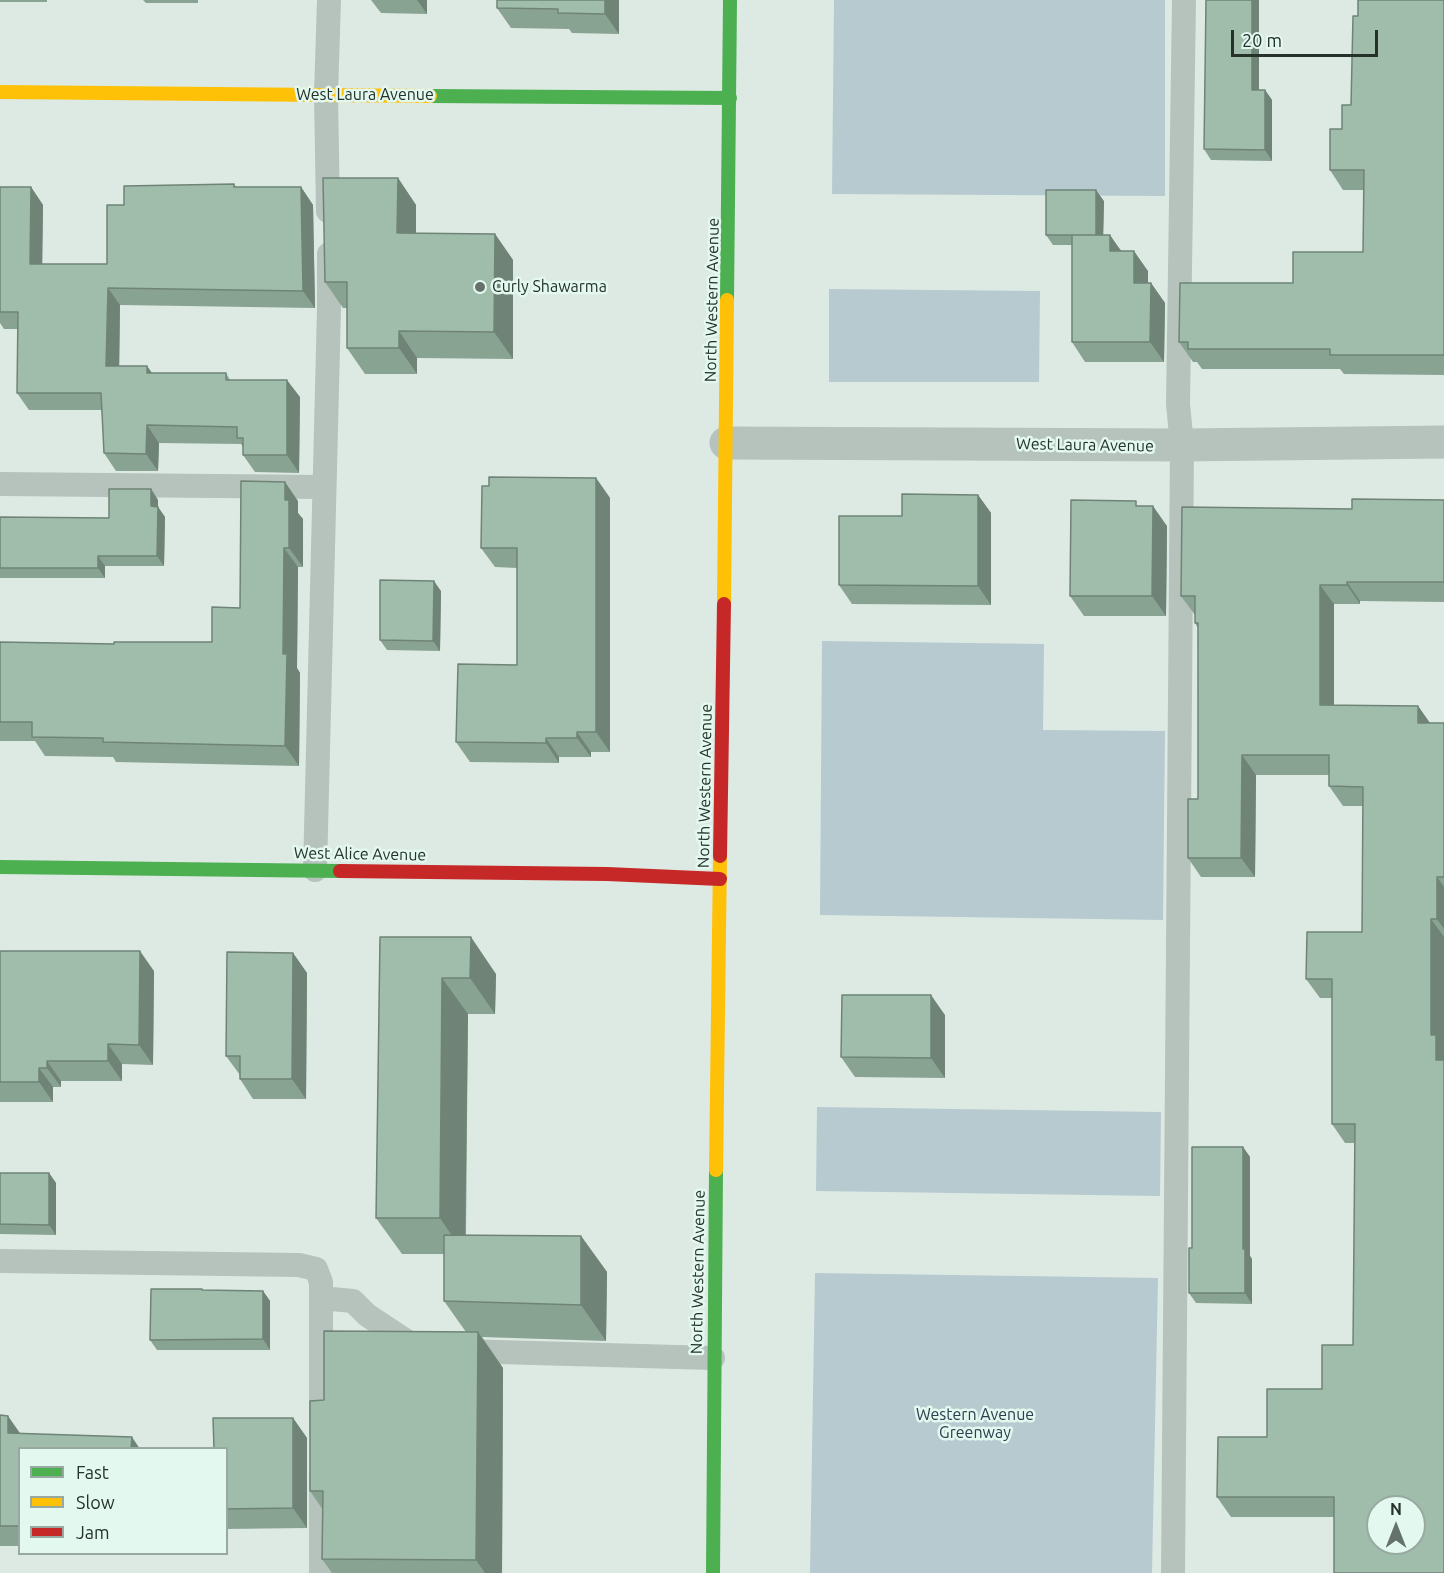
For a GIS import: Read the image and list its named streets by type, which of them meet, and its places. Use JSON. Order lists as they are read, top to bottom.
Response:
{
  "streets": {
    "main road": ["West Laura Avenue", "North Western Avenue", "West Alice Avenue"]
  },
  "crossings": [
    ["West Laura Avenue", "North Western Avenue"],
    ["North Western Avenue", "West Alice Avenue"]
  ],
  "parks": ["Western Avenue Greenway"],
  "places": ["Curly Shawarma"],
  "legend": ["Fast", "Slow", "Jam"],
  "scale_bar": "20 m",
  "north": "top"
}
